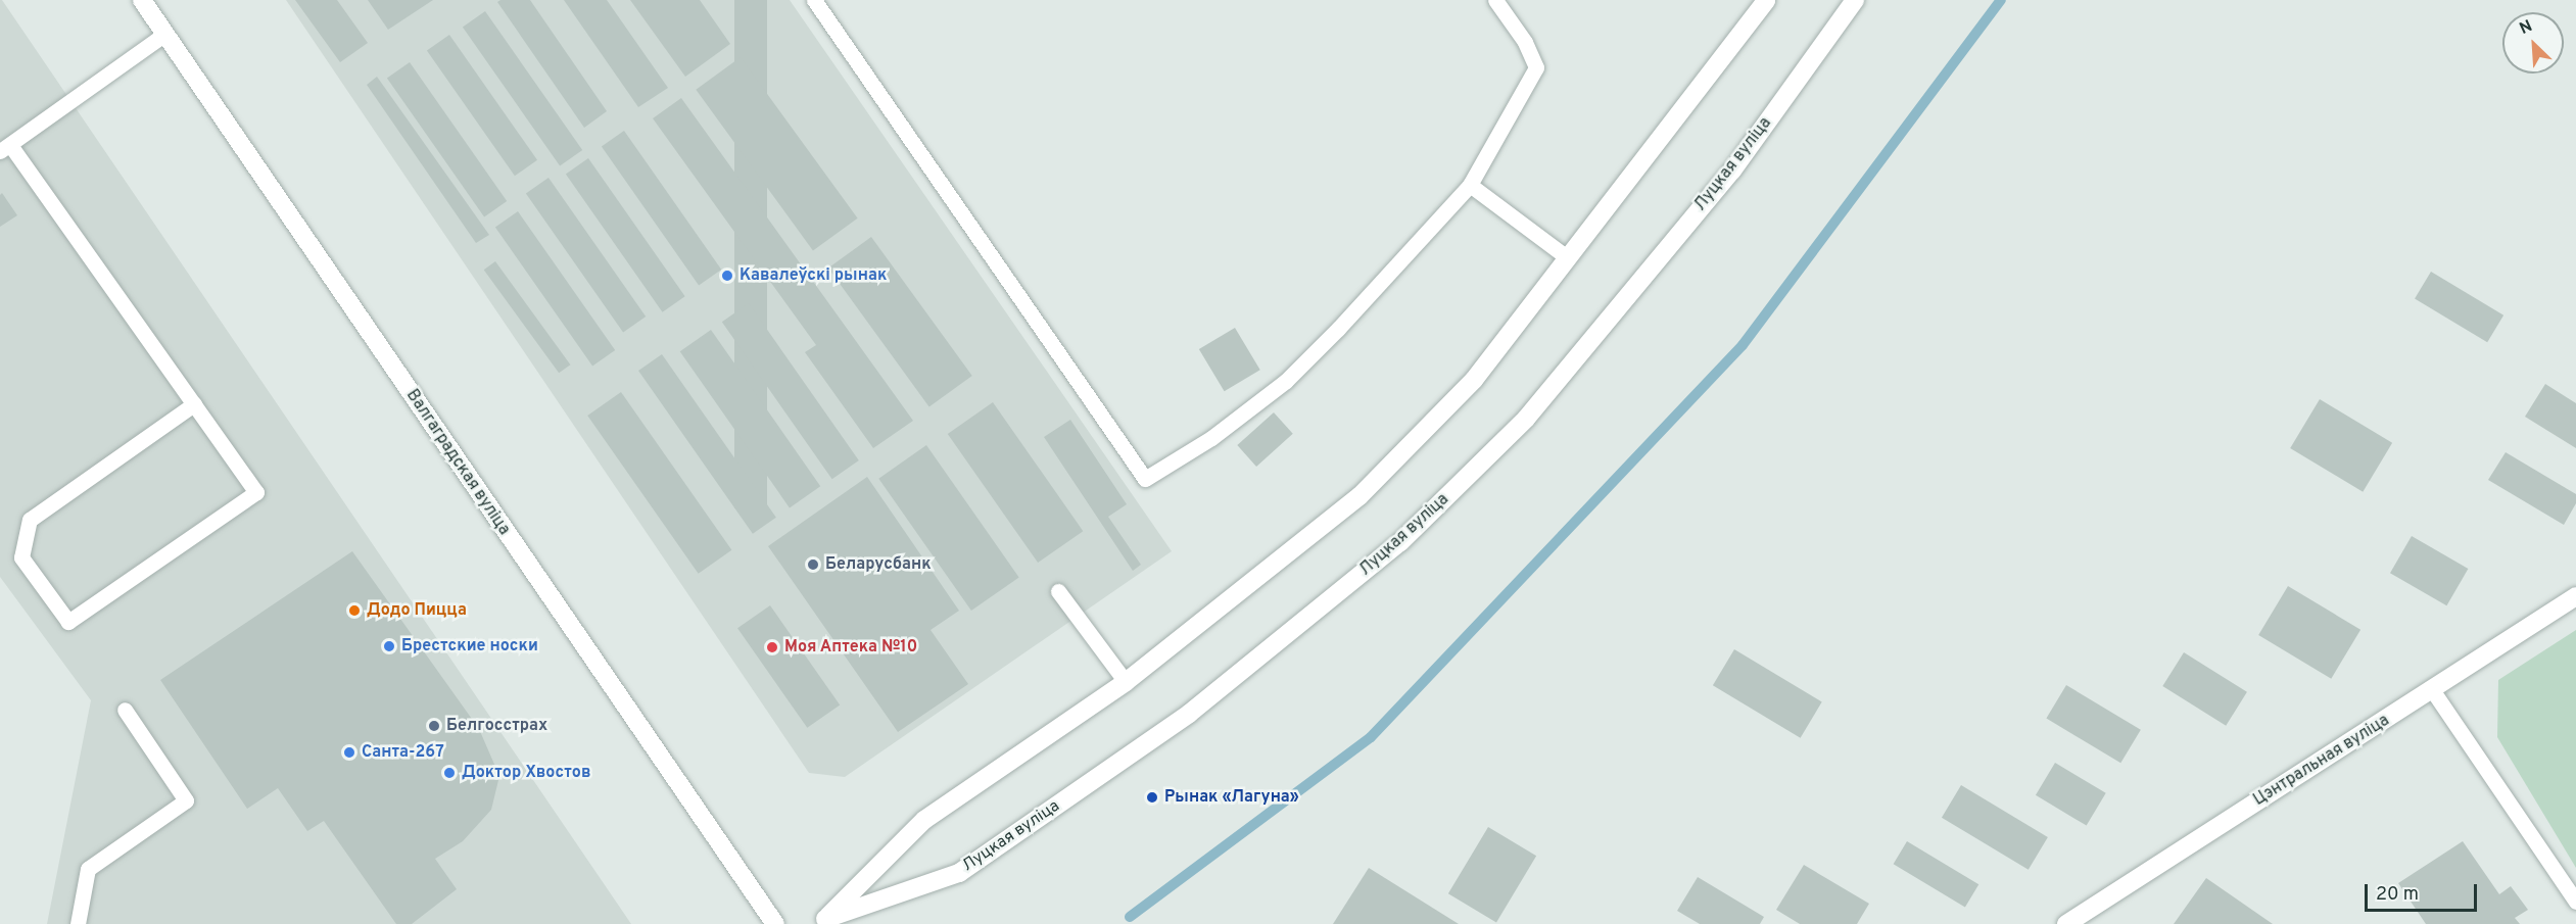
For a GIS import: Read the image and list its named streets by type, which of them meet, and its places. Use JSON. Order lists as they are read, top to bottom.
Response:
{
  "streets": {
    "street": ["Луцкая вуліца", "Валгаградская вуліца", "Цэнтральная вуліца"]
  },
  "places": [
    "Кавалеўскі рынак",
    "Беларусбанк",
    "Додо Пицца",
    "Брестские носки",
    "Моя Аптека №10",
    "Белгосстрах",
    "Санта-267",
    "Доктор Хвостов",
    "Рынак «Лагуна»"
  ],
  "scale_bar": "20 m",
  "north": "top left"
}
